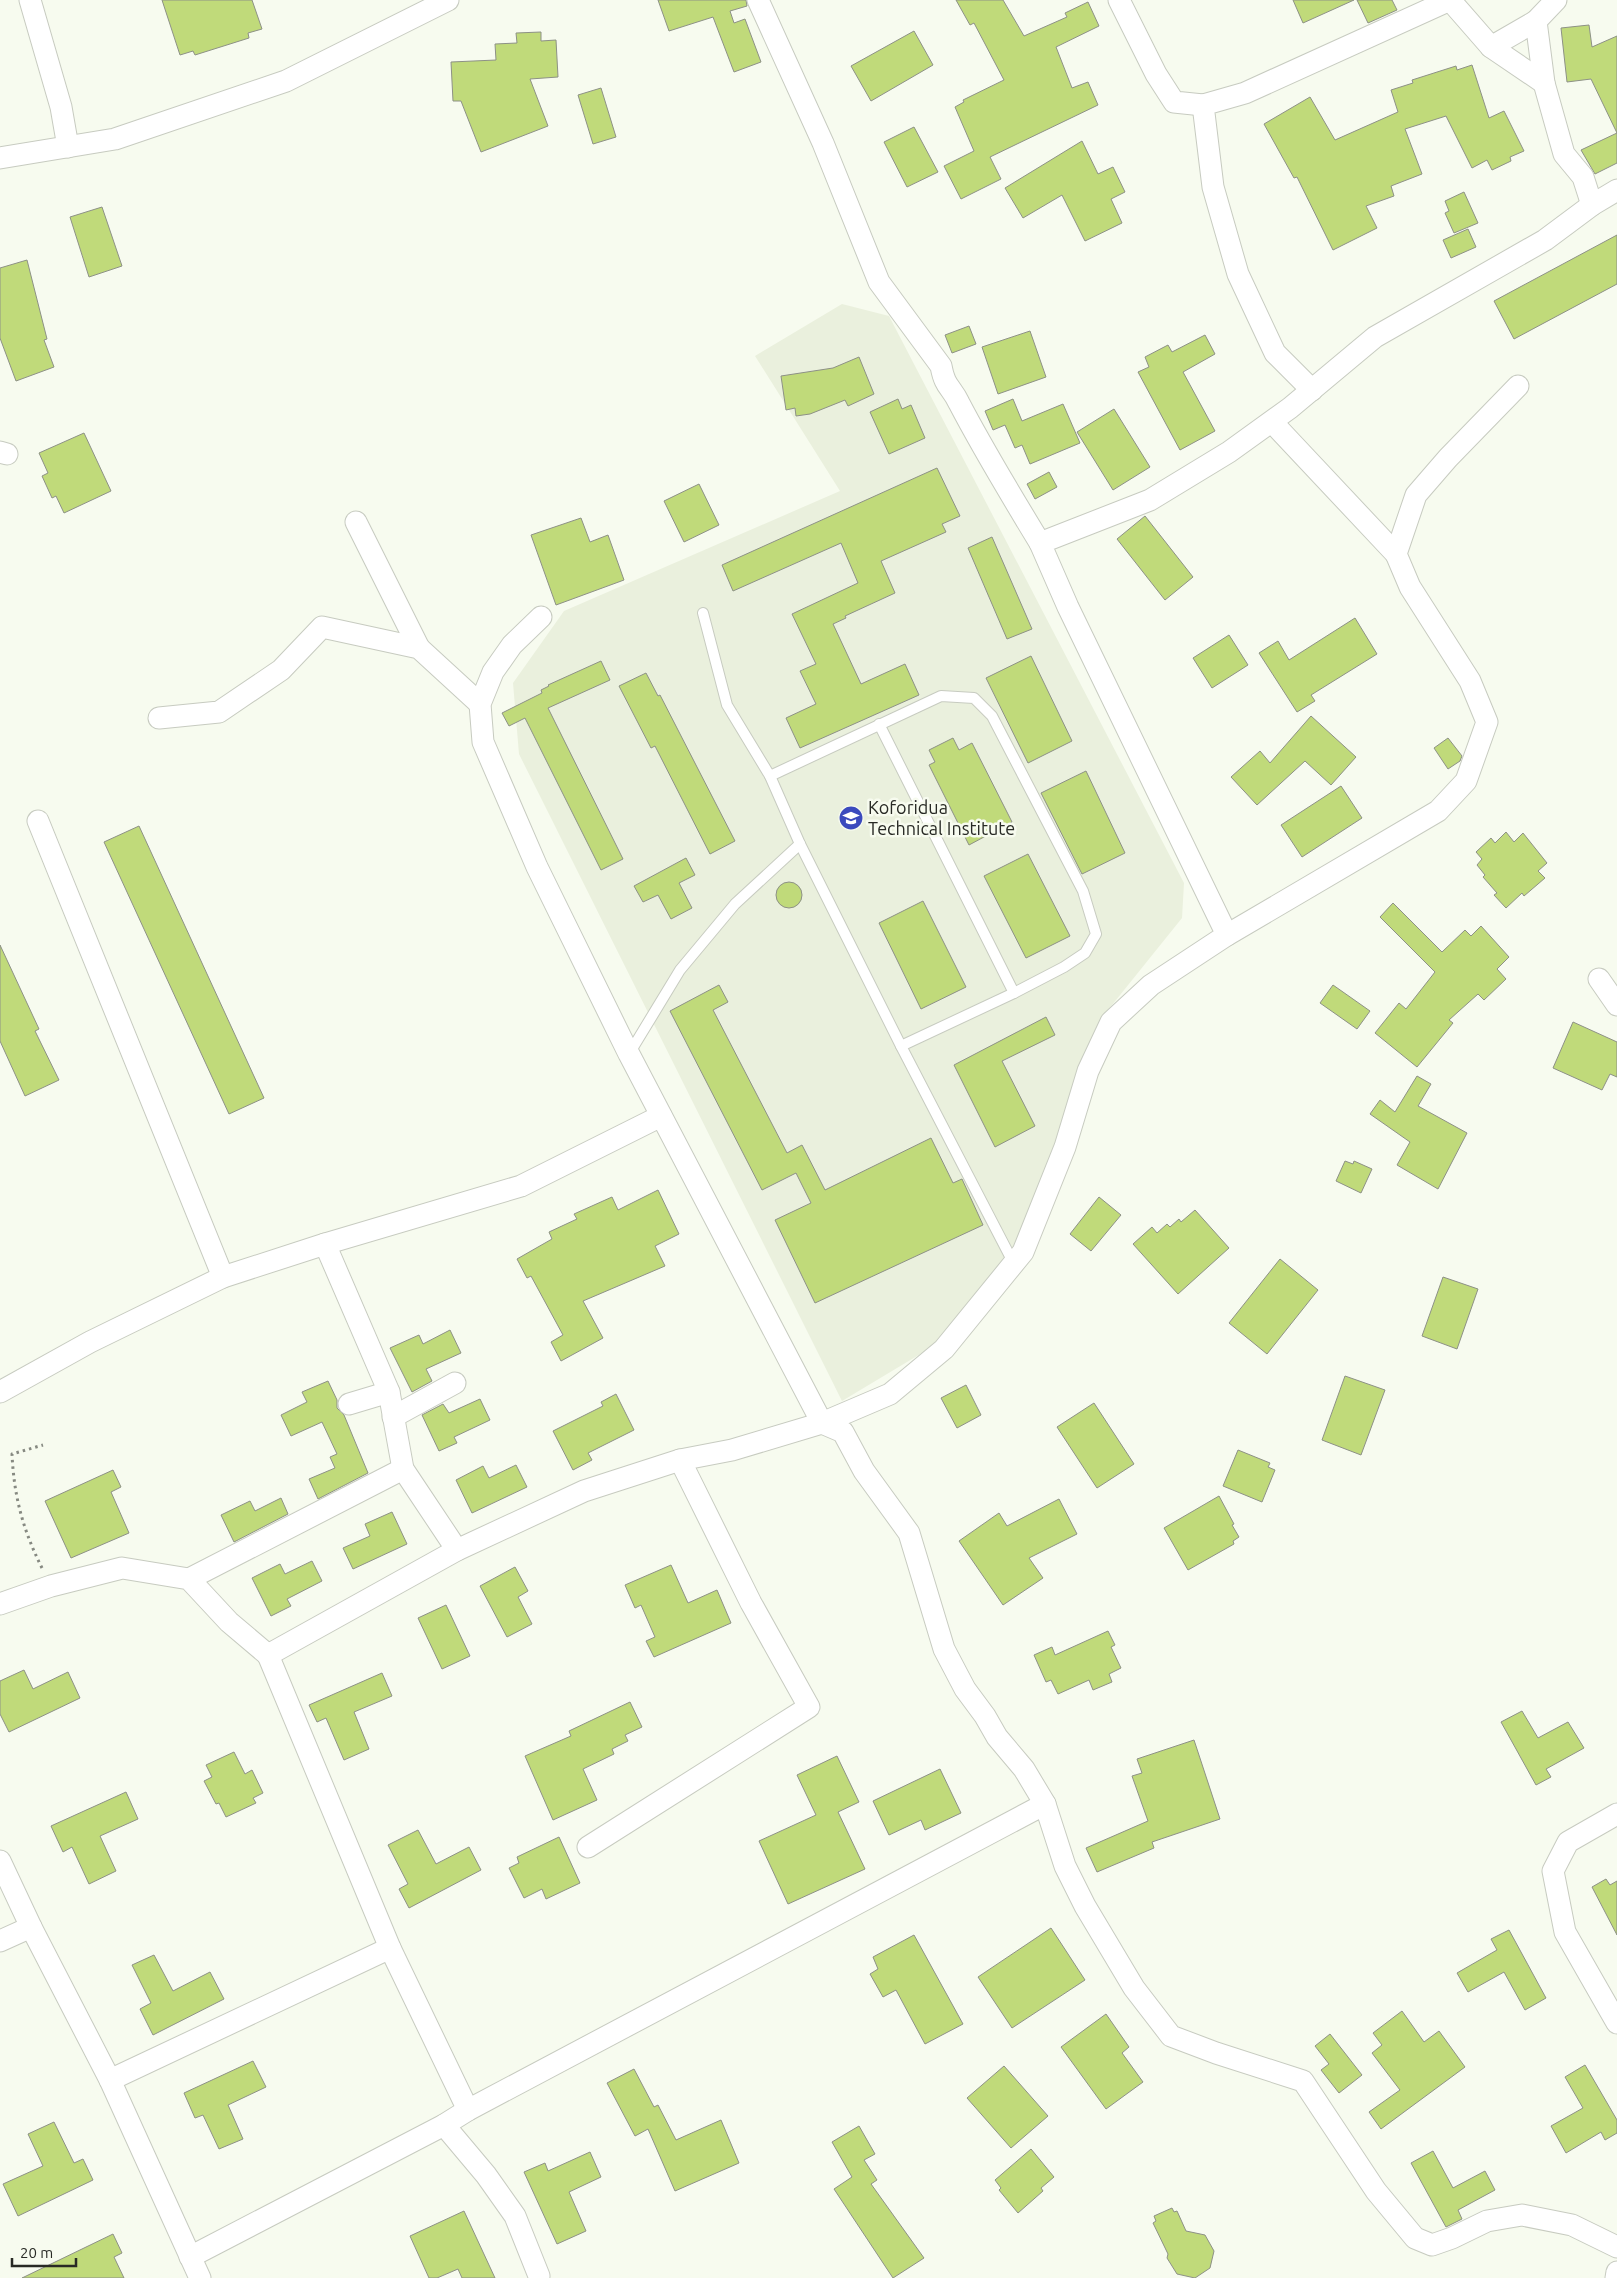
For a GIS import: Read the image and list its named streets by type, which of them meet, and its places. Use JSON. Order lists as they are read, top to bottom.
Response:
{
  "places": {
    "school or university": ["Koforidua Technical Institute"]
  },
  "scale_bar": "20 m"
}
